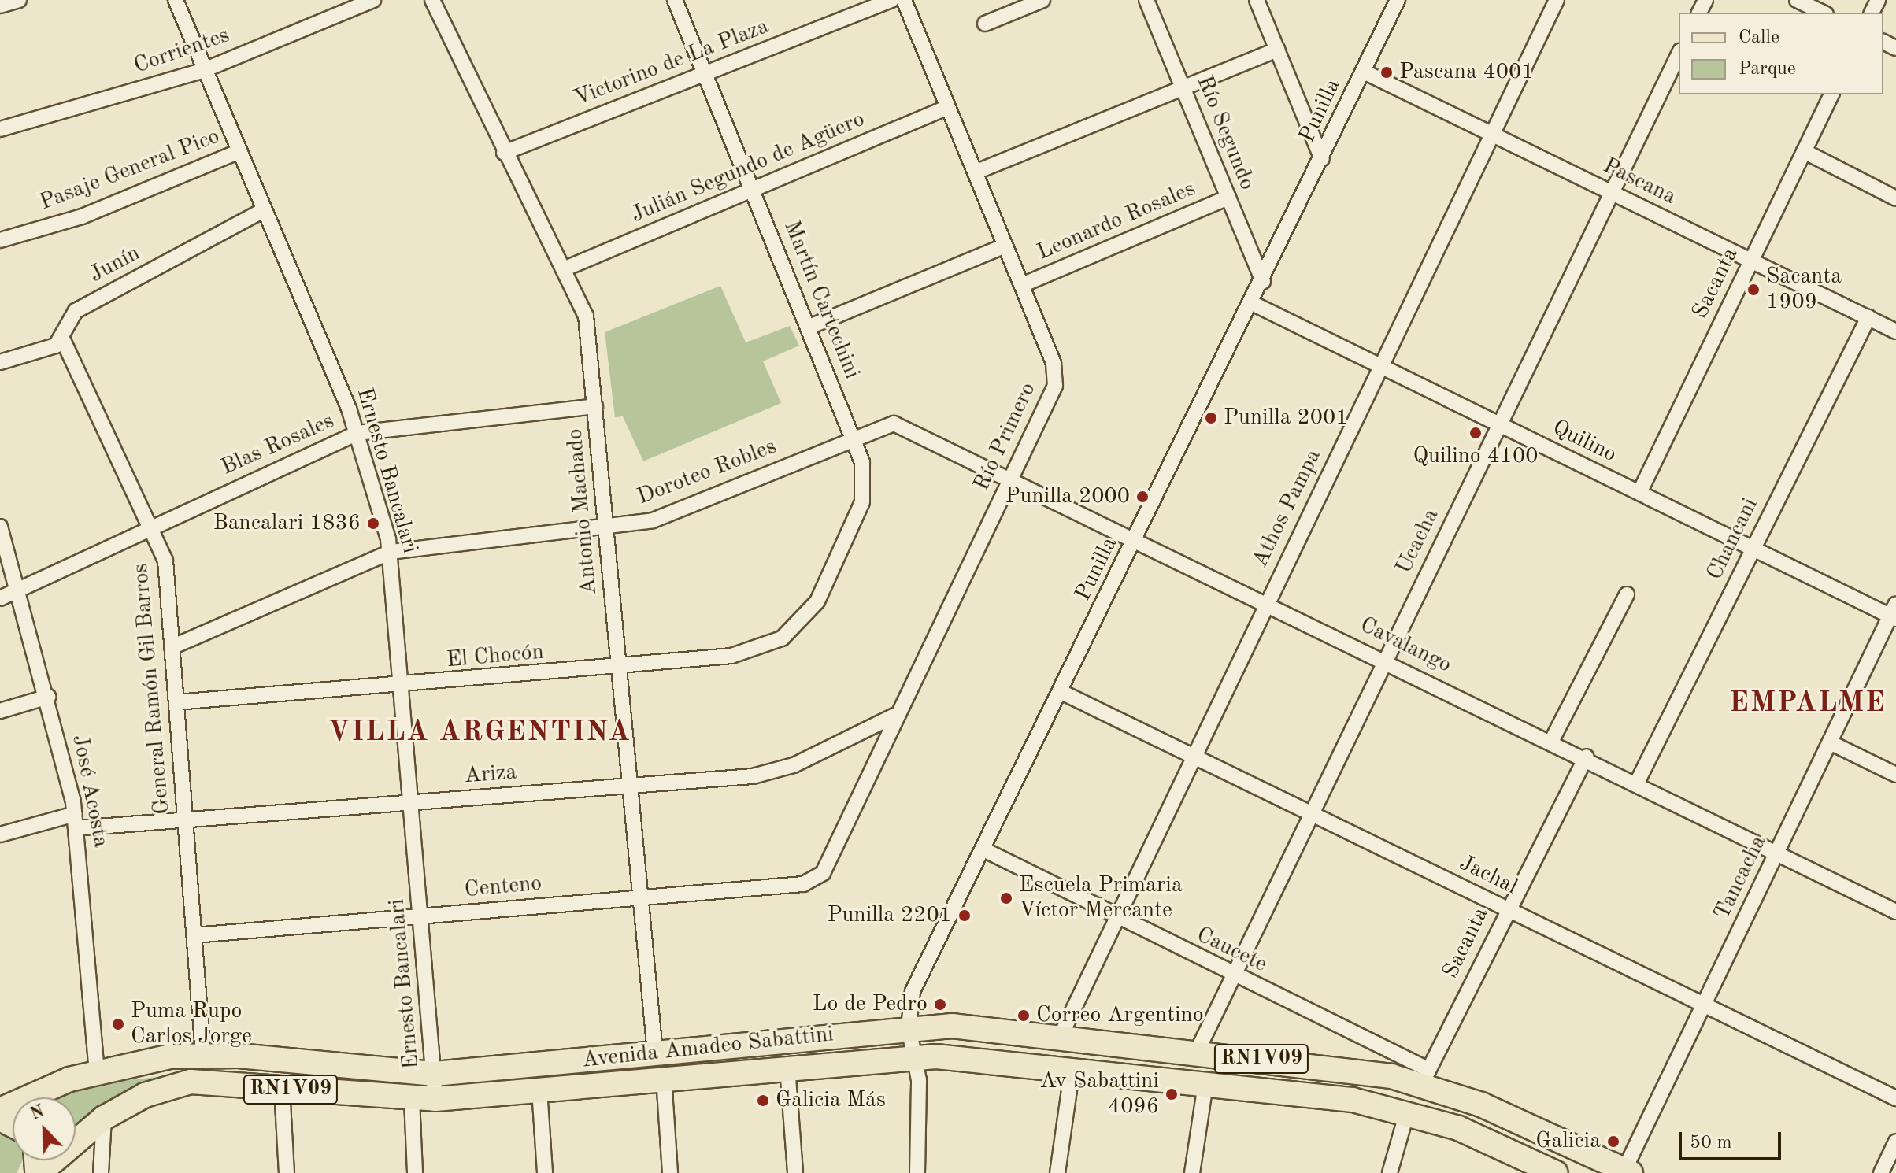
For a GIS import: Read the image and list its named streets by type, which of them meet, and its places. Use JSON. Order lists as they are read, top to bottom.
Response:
{
  "streets": {
    "main road": ["Avenida Amadeo Sabattini", "RN1V09"],
    "street": [
      "Corrientes",
      "Victorino de La Plaza",
      "Punilla",
      "Río Segundo",
      "Julián Segundo de Agüero",
      "Pasaje General Pico",
      "Pascana",
      "Leonardo Rosales",
      "Junín",
      "Sacanta",
      "Martín Cartechini",
      "Río Primero",
      "Quilino",
      "Blas Rosales",
      "Ernesto Bancalari",
      "Doroteo Robles",
      "Athos Pampa",
      "Antonio Machado",
      "Chancani",
      "Ucacha",
      "Cavalango",
      "El Chocón",
      "General Ramón Gil Barros",
      "Ariza",
      "José Acosta",
      "Jachal",
      "Tancacha",
      "Centeno",
      "Caucete"
    ]
  },
  "crossings": [
    ["Corrientes", "Ernesto Bancalari"],
    ["Victorino de La Plaza", "Martín Cartechini"],
    ["Victorino de La Plaza", "Antonio Machado"],
    ["Punilla", "Río Segundo"],
    ["Punilla", "Pascana"],
    ["Punilla", "Quilino"],
    ["Punilla", "Cavalango"],
    ["Punilla", "Jachal"],
    ["Punilla", "Caucete"],
    ["Punilla", "Avenida Amadeo Sabattini"],
    ["Río Segundo", "Leonardo Rosales"],
    ["Julián Segundo de Agüero", "Martín Cartechini"],
    ["Julián Segundo de Agüero", "Río Primero"],
    ["Julián Segundo de Agüero", "Antonio Machado"],
    ["Pasaje General Pico", "Ernesto Bancalari"],
    ["Pascana", "Sacanta"],
    ["Pascana", "Athos Pampa"],
    ["Pascana", "Chancani"],
    ["Pascana", "Ucacha"],
    ["Leonardo Rosales", "Martín Cartechini"],
    ["Leonardo Rosales", "Río Primero"],
    ["Junín", "Ernesto Bancalari"],
    ["Junín", "General Ramón Gil Barros"],
    ["Sacanta", "Quilino"],
    ["Sacanta", "Cavalango"],
    ["Sacanta", "Jachal"],
    ["Sacanta", "Caucete"],
    ["Sacanta", "Avenida Amadeo Sabattini"],
    ["Martín Cartechini", "Doroteo Robles"],
    ["Martín Cartechini", "El Chocón"],
    ["Río Primero", "Cavalango"],
    ["Río Primero", "Ariza"],
    ["Río Primero", "Centeno"],
    ["Quilino", "Athos Pampa"],
    ["Quilino", "Chancani"],
    ["Quilino", "Ucacha"],
    ["Quilino", "Tancacha"],
    ["Blas Rosales", "Ernesto Bancalari"],
    ["Blas Rosales", "Antonio Machado"],
    ["Blas Rosales", "General Ramón Gil Barros"],
    ["Blas Rosales", "José Acosta"],
    ["Ernesto Bancalari", "Doroteo Robles"],
    ["Ernesto Bancalari", "El Chocón"],
    ["Ernesto Bancalari", "Ariza"],
    ["Ernesto Bancalari", "Centeno"],
    ["Ernesto Bancalari", "Avenida Amadeo Sabattini"],
    ["Doroteo Robles", "Antonio Machado"],
    ["Doroteo Robles", "Cavalango"],
    ["Doroteo Robles", "General Ramón Gil Barros"],
    ["Athos Pampa", "Cavalango"],
    ["Athos Pampa", "Jachal"],
    ["Athos Pampa", "Caucete"],
    ["Athos Pampa", "Avenida Amadeo Sabattini"],
    ["Antonio Machado", "El Chocón"],
    ["Antonio Machado", "Ariza"],
    ["Antonio Machado", "Centeno"],
    ["Antonio Machado", "Avenida Amadeo Sabattini"],
    ["Chancani", "Cavalango"],
    ["Ucacha", "Cavalango"],
    ["Ucacha", "Jachal"],
    ["Ucacha", "Caucete"],
    ["Ucacha", "Avenida Amadeo Sabattini"],
    ["Cavalango", "Tancacha"],
    ["El Chocón", "General Ramón Gil Barros"],
    ["General Ramón Gil Barros", "Ariza"],
    ["General Ramón Gil Barros", "Centeno"],
    ["General Ramón Gil Barros", "Avenida Amadeo Sabattini"],
    ["Ariza", "José Acosta"],
    ["José Acosta", "Avenida Amadeo Sabattini"],
    ["Jachal", "Tancacha"],
    ["Tancacha", "Avenida Amadeo Sabattini"],
    ["Caucete", "Avenida Amadeo Sabattini"]
  ],
  "districts": ["EMPALME", "VILLA ARGENTINA"],
  "places": [
    "Pascana 4001",
    "Sacanta 1909",
    "Punilla 2001",
    "Quilino 4100",
    "Punilla 2000",
    "Bancalari 1836",
    "Escuela Primaria Víctor Mercante",
    "Punilla 2201",
    "Lo de Pedro",
    "Correo Argentino",
    "Puma Rupo Carlos Jorge",
    "Av Sabattini 4096",
    "Galicia Más",
    "Galicia"
  ],
  "legend": ["Calle", "Parque"],
  "scale_bar": "50 m",
  "north": "top left"
}
